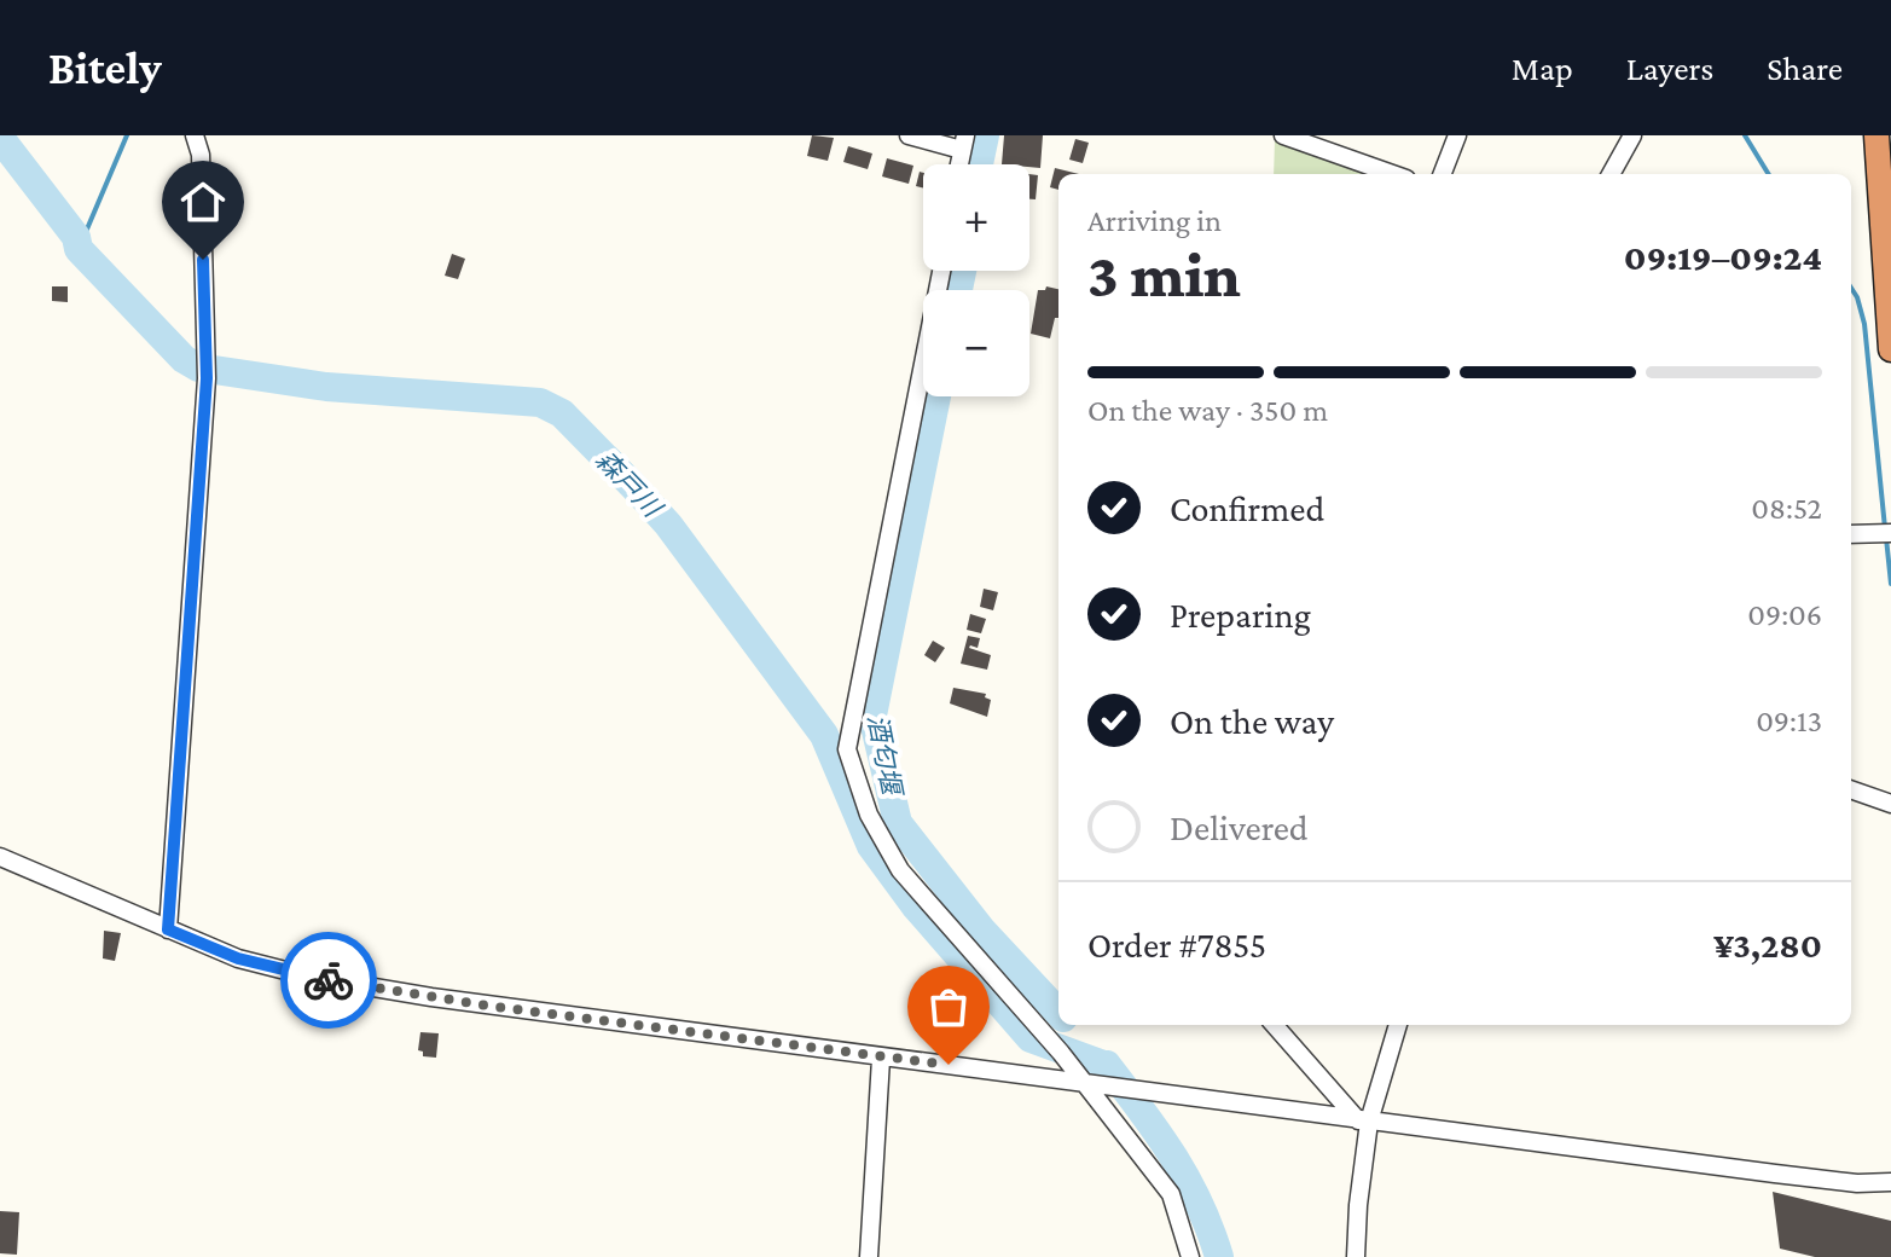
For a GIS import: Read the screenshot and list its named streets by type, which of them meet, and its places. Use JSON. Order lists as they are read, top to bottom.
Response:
{
  "water": ["森戸川", "酒匂堰"],
  "page": {
    "header": "Bitely",
    "nav": ["Map", "Layers", "Share"],
    "map_buttons": ["+", "−"],
    "heading": ["3 min", "Arriving in", "09:19–09:24"],
    "panel": ["Order #7855", "¥3,280"],
    "bar": "On the way · 350 m",
    "list": [
      ["Confirmed", "08:52"],
      ["Preparing", "09:06"],
      ["On the way", "09:13"],
      "Delivered"
    ]
  }
}
